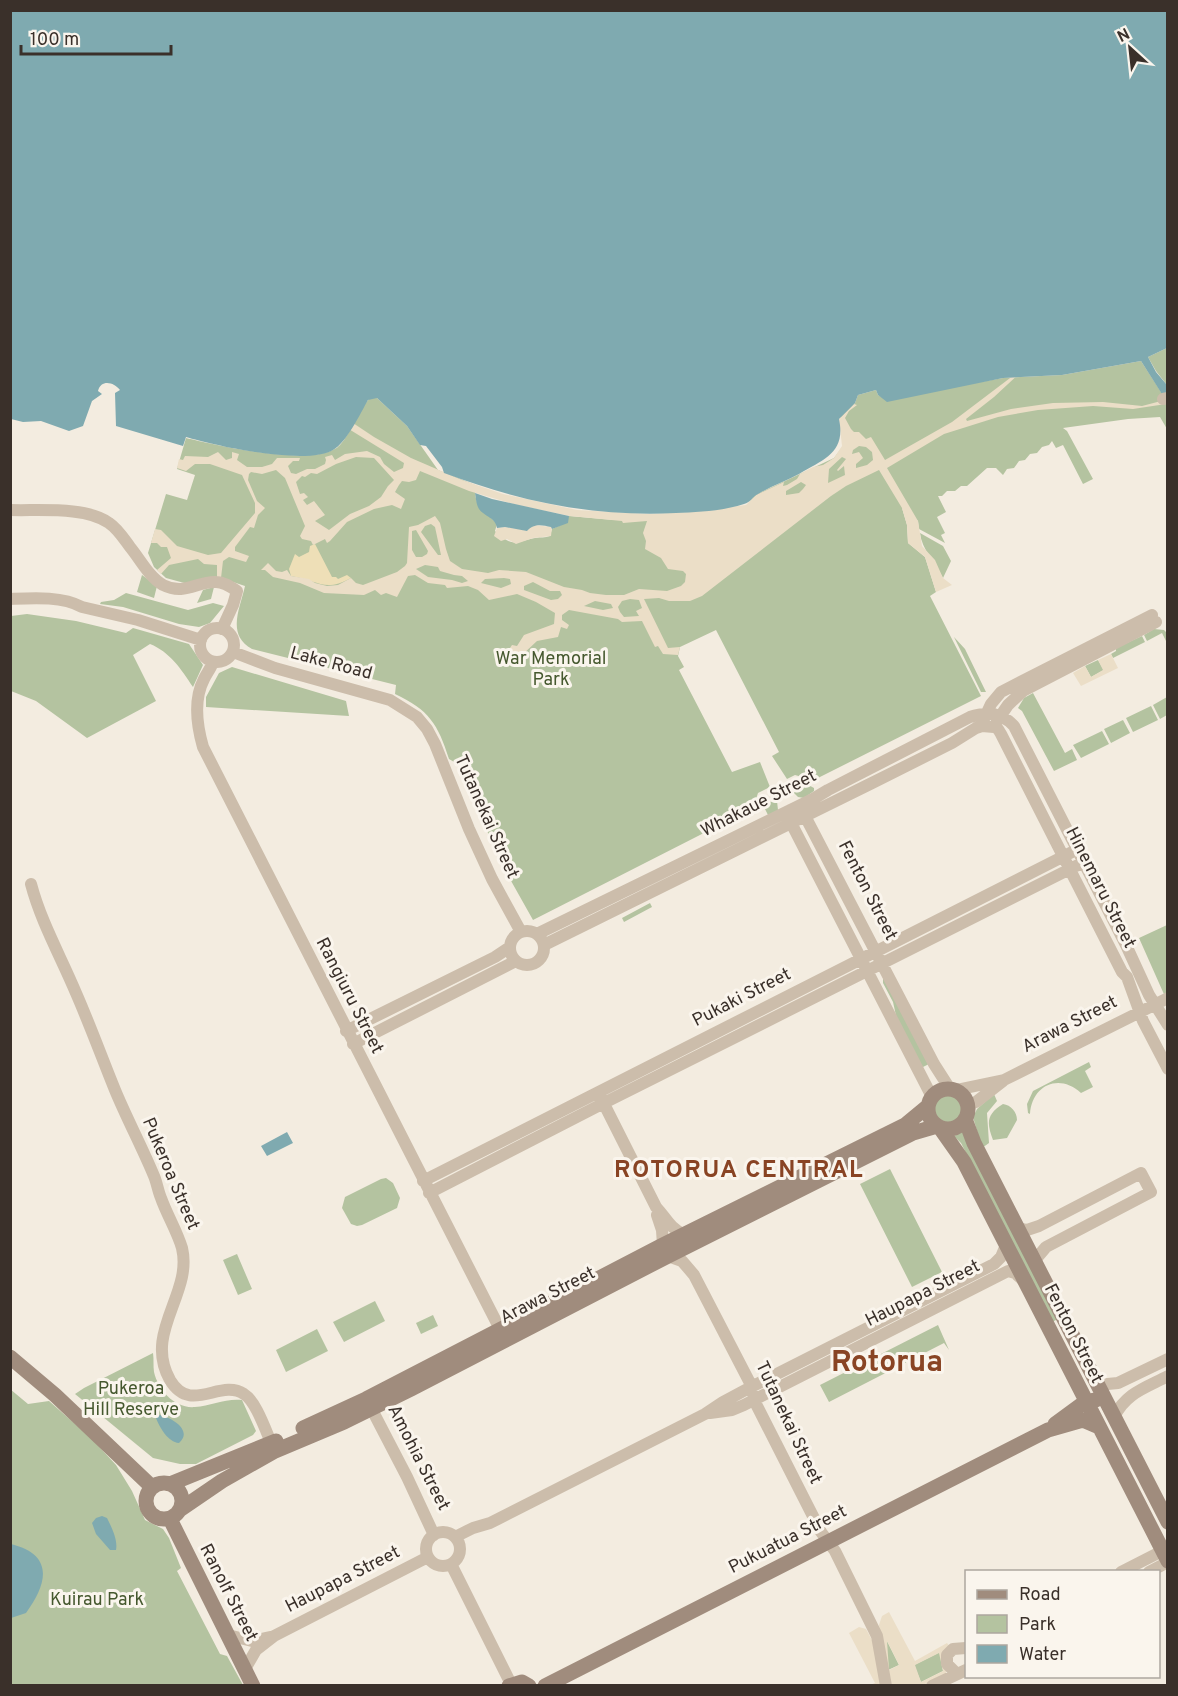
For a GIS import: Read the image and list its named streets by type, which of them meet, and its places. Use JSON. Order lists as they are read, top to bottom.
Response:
{
  "streets": {
    "main road": [
      "Fenton Street",
      "Arawa Street",
      "Pukuatua Street",
      "Ranolf Street"
    ],
    "street": [
      "Lake Road",
      "Whakaue Street",
      "Tutanekai Street",
      "Hinemaru Street",
      "Rangiuru Street",
      "Pukaki Street",
      "Pukeroa Street",
      "Haupapa Street",
      "Amohia Street"
    ]
  },
  "crossings": [
    ["Lake Road", "Tutanekai Street"],
    ["Lake Road", "Rangiuru Street"],
    ["Whakaue Street", "Tutanekai Street"],
    ["Whakaue Street", "Hinemaru Street"],
    ["Whakaue Street", "Fenton Street"],
    ["Tutanekai Street", "Arawa Street"],
    ["Tutanekai Street", "Haupapa Street"],
    ["Tutanekai Street", "Pukuatua Street"],
    ["Hinemaru Street", "Pukaki Street"],
    ["Hinemaru Street", "Arawa Street"],
    ["Fenton Street", "Pukaki Street"],
    ["Fenton Street", "Arawa Street"],
    ["Fenton Street", "Haupapa Street"],
    ["Fenton Street", "Pukuatua Street"],
    ["Rangiuru Street", "Pukaki Street"],
    ["Rangiuru Street", "Arawa Street"],
    ["Arawa Street", "Pukeroa Street"],
    ["Arawa Street", "Amohia Street"],
    ["Arawa Street", "Ranolf Street"],
    ["Haupapa Street", "Amohia Street"],
    ["Haupapa Street", "Ranolf Street"]
  ],
  "districts": ["ROTORUA CENTRAL", "Rotorua"],
  "parks": ["War Memorial Park", "Pukeroa Hill Reserve", "Kuirau Park"],
  "legend": ["Road", "Park", "Water"],
  "scale_bar": "100 m",
  "north": "top left"
}
